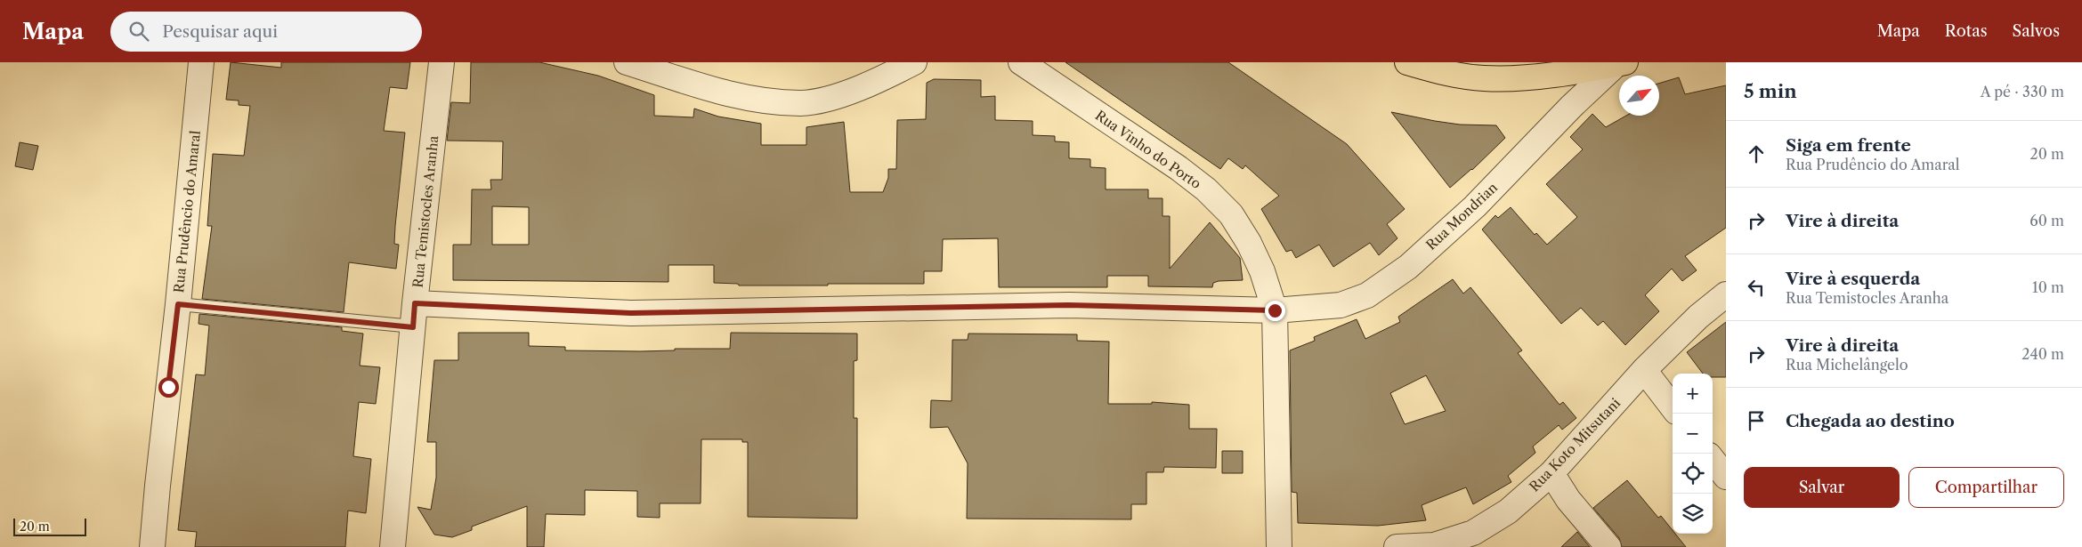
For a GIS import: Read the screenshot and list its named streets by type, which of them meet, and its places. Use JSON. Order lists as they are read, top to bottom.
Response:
{
  "streets": {
    "street": [
      "Rua Vinho do Porto",
      "Rua Prudêncio do Amaral",
      "Rua Temistocles Aranha",
      "Rua Mondrian",
      "Rua Koto Mitsutani"
    ]
  },
  "crossings": [
    ["Rua Vinho do Porto", "Rua Mondrian"],
    ["Rua Temistocles Aranha", "Rua Mondrian"]
  ],
  "scale_bar": "20 m",
  "north": "top right",
  "page": {
    "header": "Mapa",
    "search": "Pesquisar aqui",
    "nav": ["Mapa", "Rotas", "Salvos"],
    "heading": ["5 min", "A pé · 330 m"],
    "list": [
      ["Siga em frente", "Rua Prudêncio do Amaral", "20 m"],
      ["Vire à direita", "60 m"],
      ["Vire à esquerda", "Rua Temistocles Aranha", "10 m"],
      ["Vire à direita", "Rua Michelângelo", "240 m"],
      "Chegada ao destino"
    ],
    "map_buttons": ["+", "−"],
    "buttons": ["Salvar", "Compartilhar"],
    "scale": "20 m"
  }
}
